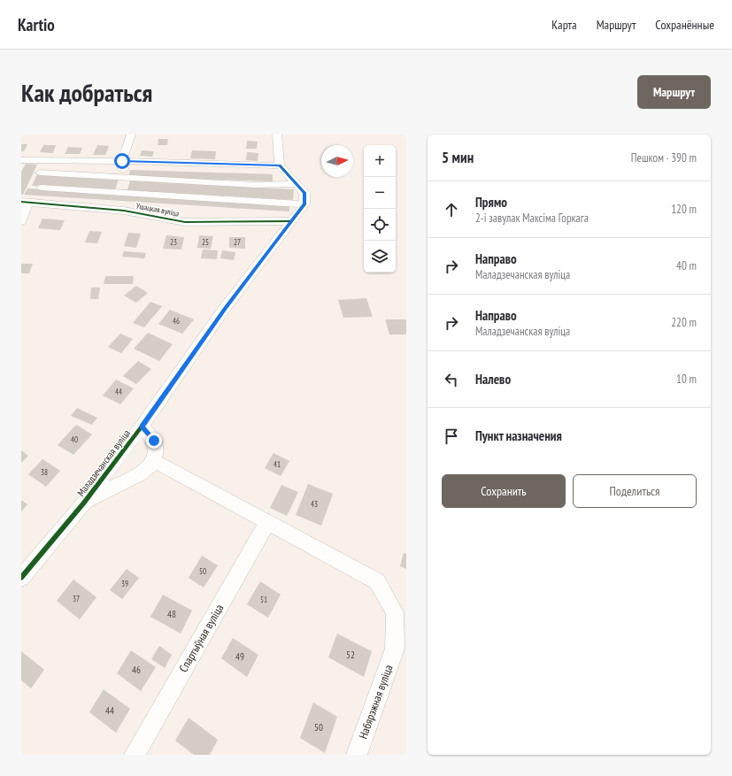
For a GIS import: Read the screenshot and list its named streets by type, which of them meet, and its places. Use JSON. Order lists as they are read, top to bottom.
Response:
{
  "streets": {
    "street": [
      "Ушацкая вуліца",
      "Маладзечанская вуліца",
      "Спартыўная вуліца",
      "Набярэжная вуліца"
    ]
  },
  "crossings": [
    ["Ушацкая вуліца", "Маладзечанская вуліца"],
    ["Спартыўная вуліца", "Набярэжная вуліца"]
  ],
  "house_numbers": [
    "23",
    "25",
    "27",
    "46",
    "44",
    "40",
    "41",
    "38",
    "43",
    "50",
    "39",
    "37",
    "51",
    "48",
    "52",
    "49",
    "46",
    "44",
    "50"
  ],
  "north": "right",
  "page": {
    "header": "Kartio",
    "nav": ["Карта", "Маршрут", "Сохранённые"],
    "buttons": [
      "Маршрут",
      ["Сохранить", "Поделиться"]
    ],
    "title": "Как добраться",
    "heading": ["5 мин", "Пешком · 390 m"],
    "map_buttons": ["+", "−"],
    "list": [
      ["Прямо", "2-і завулак Максіма Горкага", "120 m"],
      ["Направо", "Маладзечанская вуліца", "40 m"],
      ["Направо", "Маладзечанская вуліца", "220 m"],
      ["Налево", "10 m"],
      "Пункт назначения"
    ]
  }
}
